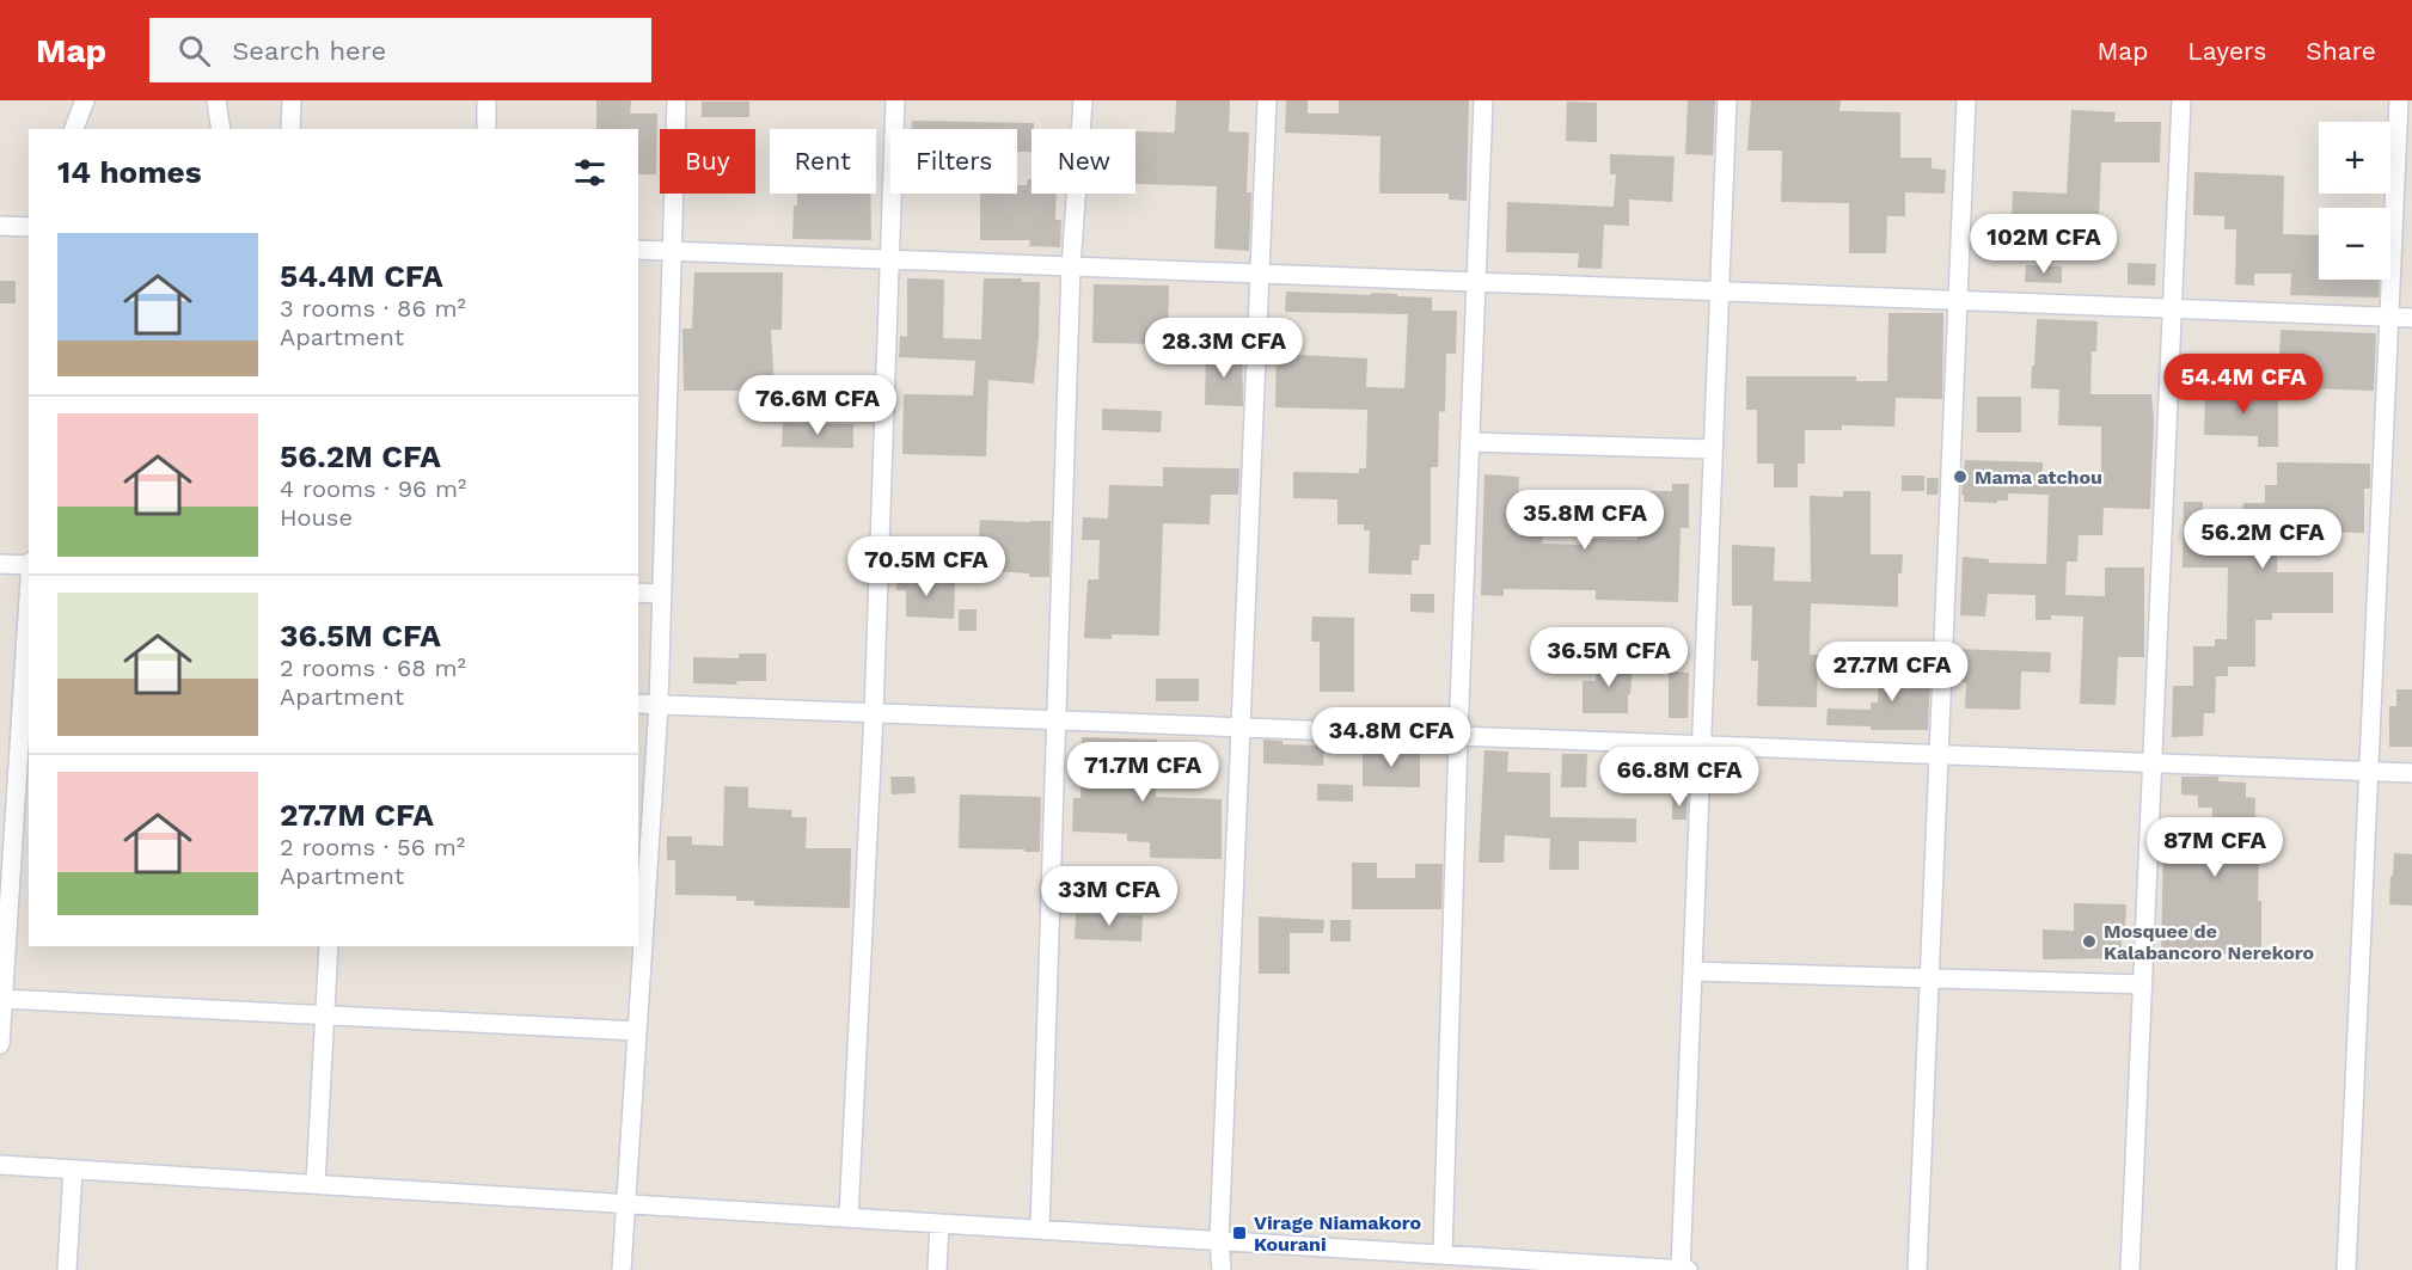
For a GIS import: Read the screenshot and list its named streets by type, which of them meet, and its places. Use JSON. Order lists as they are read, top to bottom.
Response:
{
  "places": {
    "other": ["Mama atchou", "Mosquee de Kalabancoro Nerekoro"],
    "transit": ["Virage Niamakoro Kourani"]
  },
  "page": {
    "header": "Map",
    "search": "Search here",
    "nav": ["Map", "Layers", "Share"],
    "map_buttons": ["+", "−"],
    "chip": [
      "Buy",
      "Rent",
      "Filters",
      "New"
    ],
    "heading": "14 homes",
    "price": [
      "102M CFA",
      "28.3M CFA",
      "54.4M CFA",
      "76.6M CFA",
      "35.8M CFA",
      "56.2M CFA",
      "70.5M CFA",
      "36.5M CFA",
      "27.7M CFA",
      "34.8M CFA",
      "71.7M CFA",
      "66.8M CFA",
      "87M CFA",
      "33M CFA"
    ],
    "list": [
      {
        "name": "54.4M CFA",
        "note": "3 rooms · 86 m² · Apartment"
      },
      {
        "name": "56.2M CFA",
        "note": "4 rooms · 96 m² · House"
      },
      {
        "name": "36.5M CFA",
        "note": "2 rooms · 68 m² · Apartment"
      },
      {
        "name": "27.7M CFA",
        "note": "2 rooms · 56 m² · Apartment"
      }
    ]
  }
}
